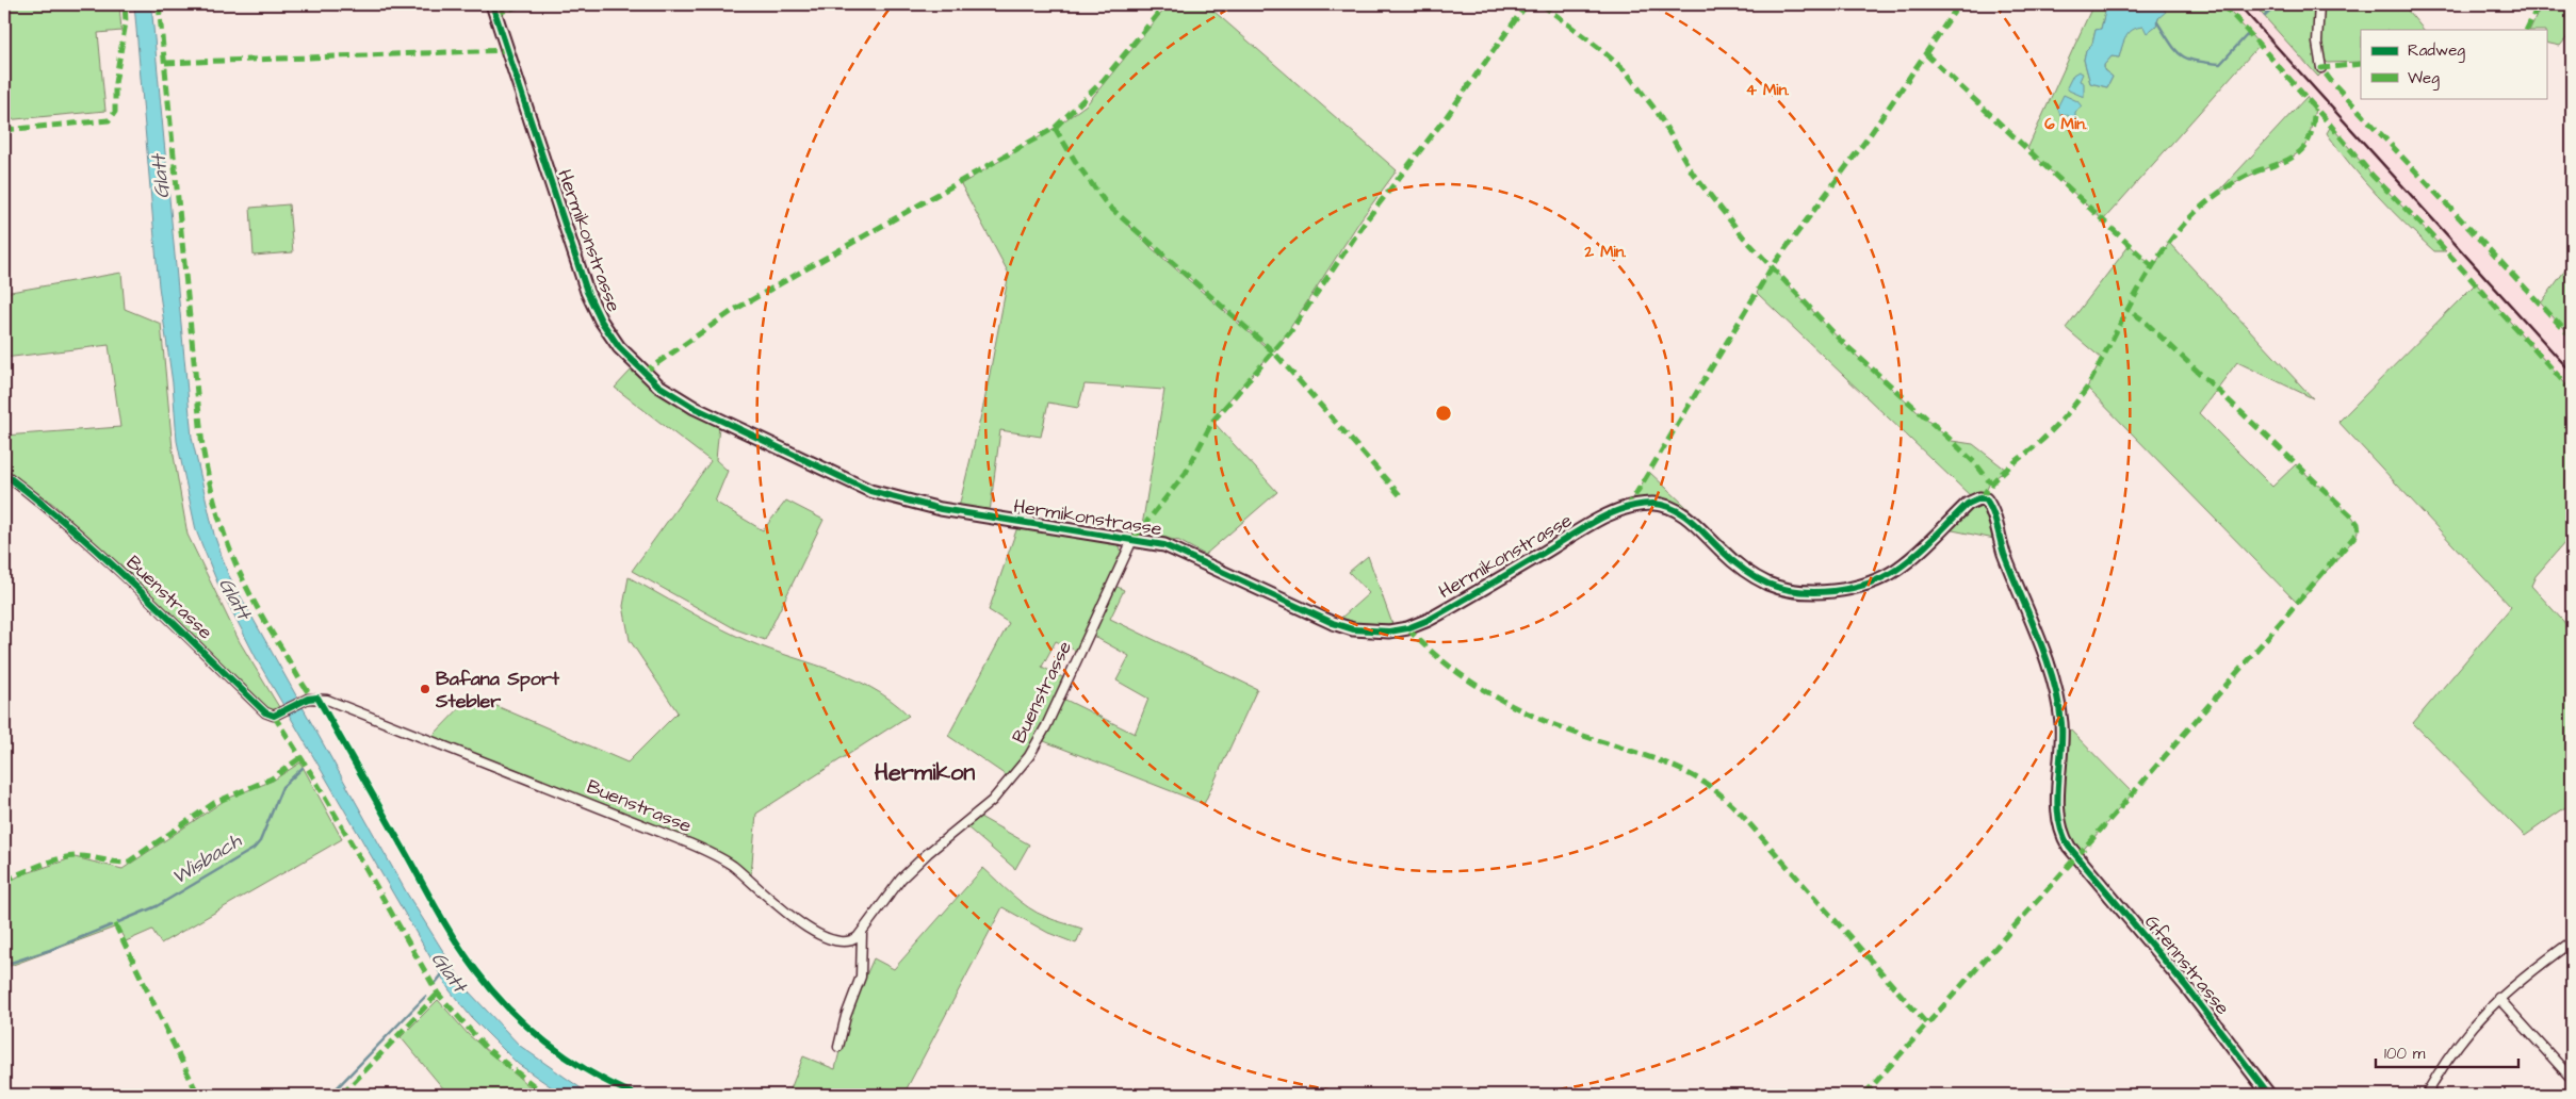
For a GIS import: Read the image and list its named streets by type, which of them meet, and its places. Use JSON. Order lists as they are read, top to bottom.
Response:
{
  "streets": {
    "street": ["Hermikonstrasse", "Buenstrasse", "Gfennstrasse"]
  },
  "crossings": [
    ["Hermikonstrasse", "Buenstrasse"],
    ["Hermikonstrasse", "Gfennstrasse"]
  ],
  "districts": ["Hermikon"],
  "water": ["Glatt", "Wisbach"],
  "places": ["Bafana Sport Stebler"],
  "legend": ["Radweg", "Weg"],
  "scale_bar": "100 m",
  "rings": ["4 Min.", "6 Min.", "2 Min."]
}
